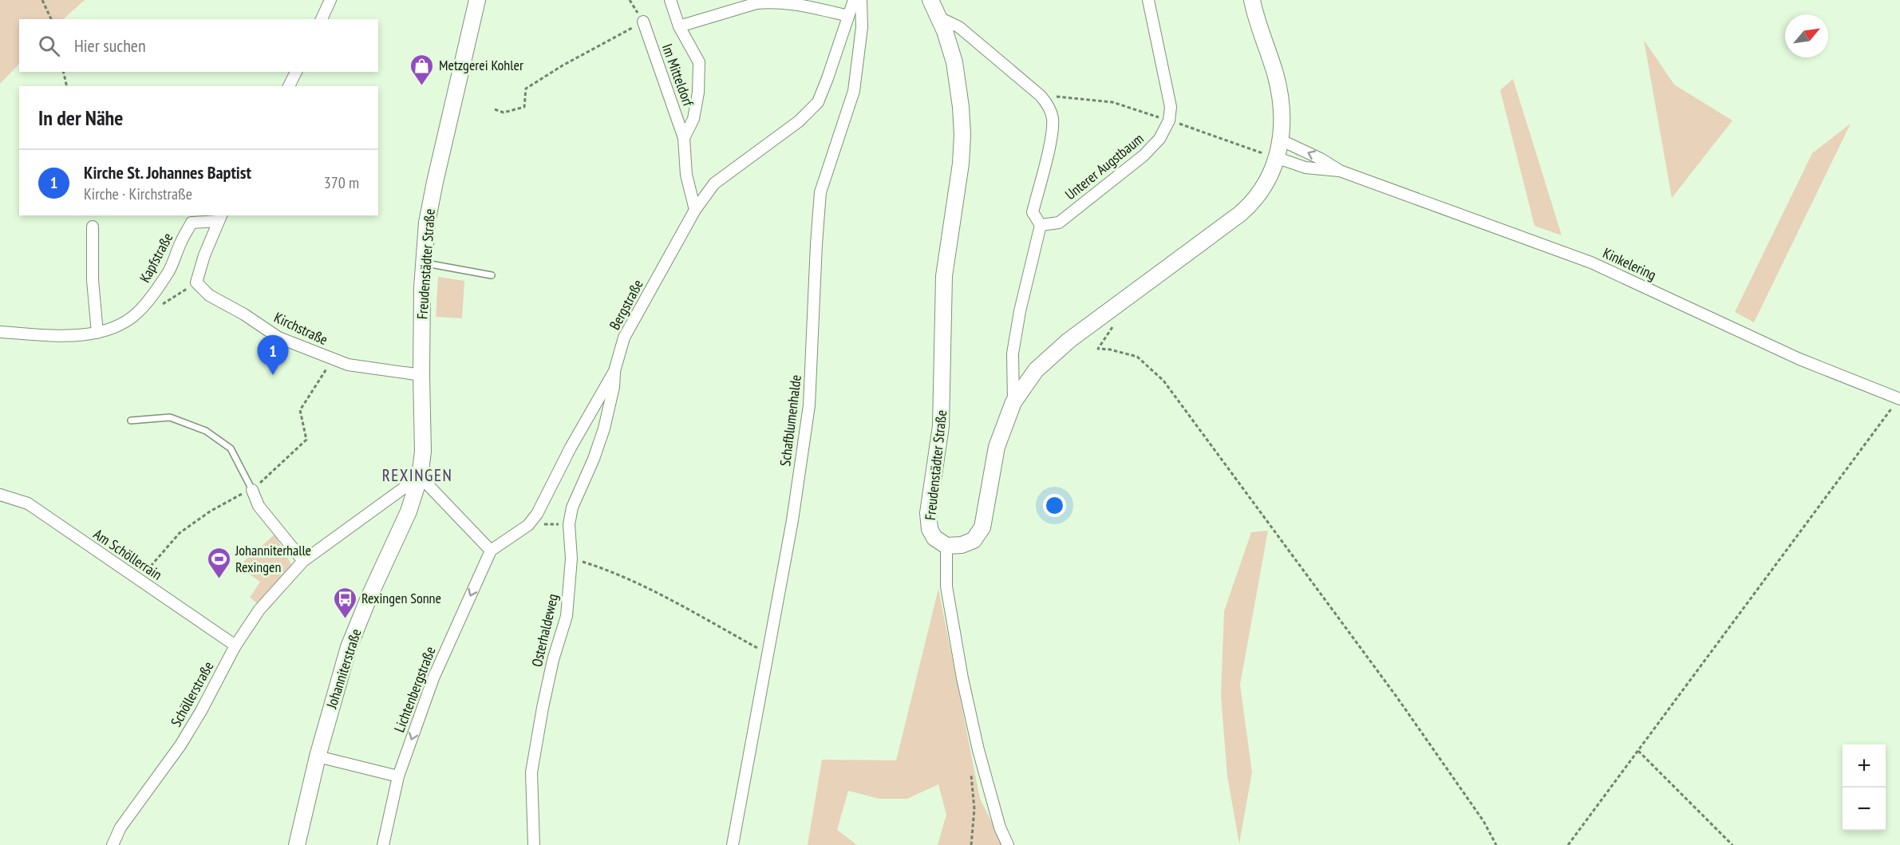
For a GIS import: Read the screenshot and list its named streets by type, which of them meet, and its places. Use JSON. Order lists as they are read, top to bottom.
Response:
{
  "streets": {
    "street": [
      "Im Mitteldorf",
      "Unterer Augstbaum",
      "Kapfstraße",
      "Freudenstädter Straße",
      "Kinkelering",
      "Bergstraße",
      "Kirchstraße",
      "Schafblumenhalde",
      "Am Schöllerrain",
      "Osterhaldeweg",
      "Johanniterstraße",
      "Lichtenbergstraße",
      "Schöllerstraße"
    ]
  },
  "crossings": [
    ["Im Mitteldorf", "Bergstraße"],
    ["Freudenstädter Straße", "Kirchstraße"],
    ["Freudenstädter Straße", "Johanniterstraße"],
    ["Freudenstädter Straße", "Schöllerstraße"],
    ["Bergstraße", "Osterhaldeweg"],
    ["Bergstraße", "Lichtenbergstraße"],
    ["Am Schöllerrain", "Schöllerstraße"],
    ["Johanniterstraße", "Schöllerstraße"]
  ],
  "one_way": ["Lichtenbergstraße"],
  "districts": ["REXINGEN"],
  "places": {
    "shop": ["Metzgerei Kohler"],
    "sports": ["Johanniterhalle Rexingen"],
    "bus stop": ["Rexingen Sonne"]
  },
  "north": "top right",
  "page": {
    "search": "Hier suchen",
    "heading": "In der Nähe",
    "list": [
      {
        "mark": "1",
        "name": "Kirche St. Johannes Baptist",
        "note": "Kirche · Kirchstraße",
        "value": "370 m"
      }
    ],
    "pins": "1",
    "map_buttons": ["+", "−"]
  }
}
